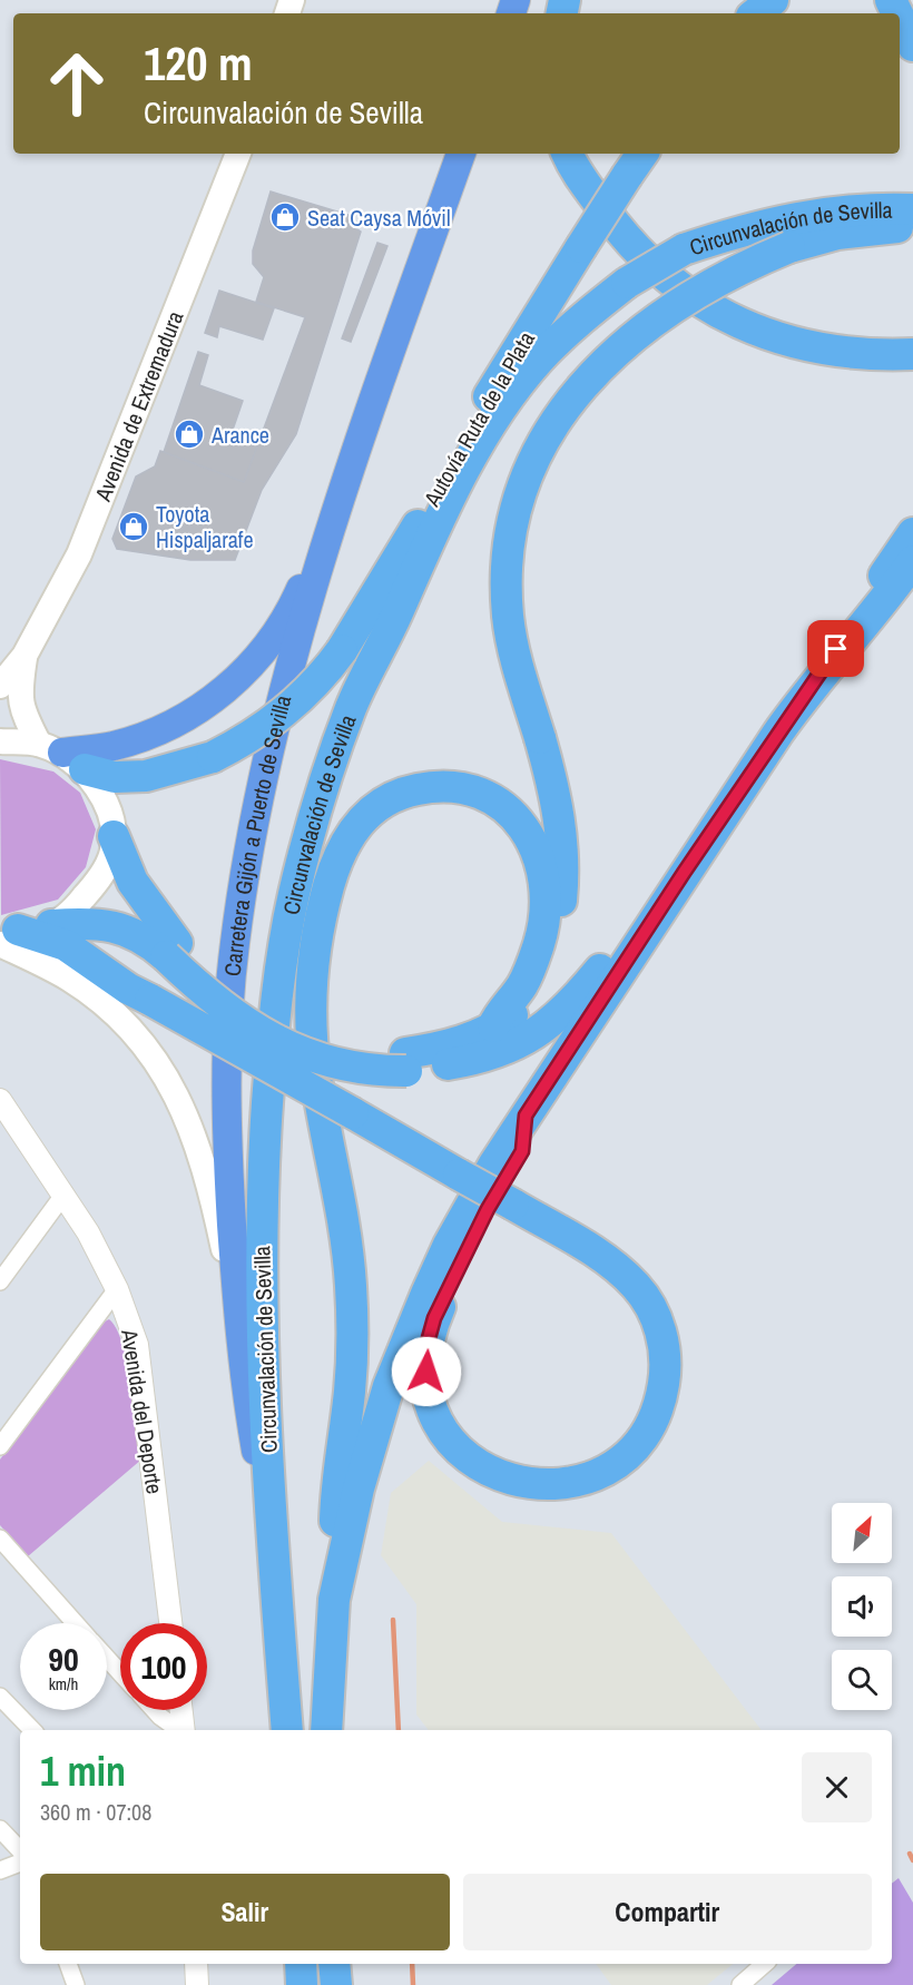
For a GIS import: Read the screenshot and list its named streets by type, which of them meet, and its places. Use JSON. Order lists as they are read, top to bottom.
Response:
{
  "streets": {
    "highway": ["Circunvalación de Sevilla", "Autovía Ruta de la Plata", "Carretera Gijón a Puerto de Sevilla"],
    "main road": ["Avenida de Extremadura"],
    "street": ["Avenida del Deporte"]
  },
  "crossings": [
    ["Circunvalación de Sevilla", "Autovía Ruta de la Plata"],
    ["Circunvalación de Sevilla", "Carretera Gijón a Puerto de Sevilla"]
  ],
  "places": {
    "shop": ["Seat Caysa Móvil", "Arance", "Toyota Hispaljarafe"]
  },
  "north": "top right",
  "page": {
    "turn": ["120 m", "Circunvalación de Sevilla"],
    "speed": "90 km/h",
    "limit": "100",
    "heading": ["1 min", "360 m · 07:08"],
    "buttons": ["Salir", "Compartir"]
  }
}
